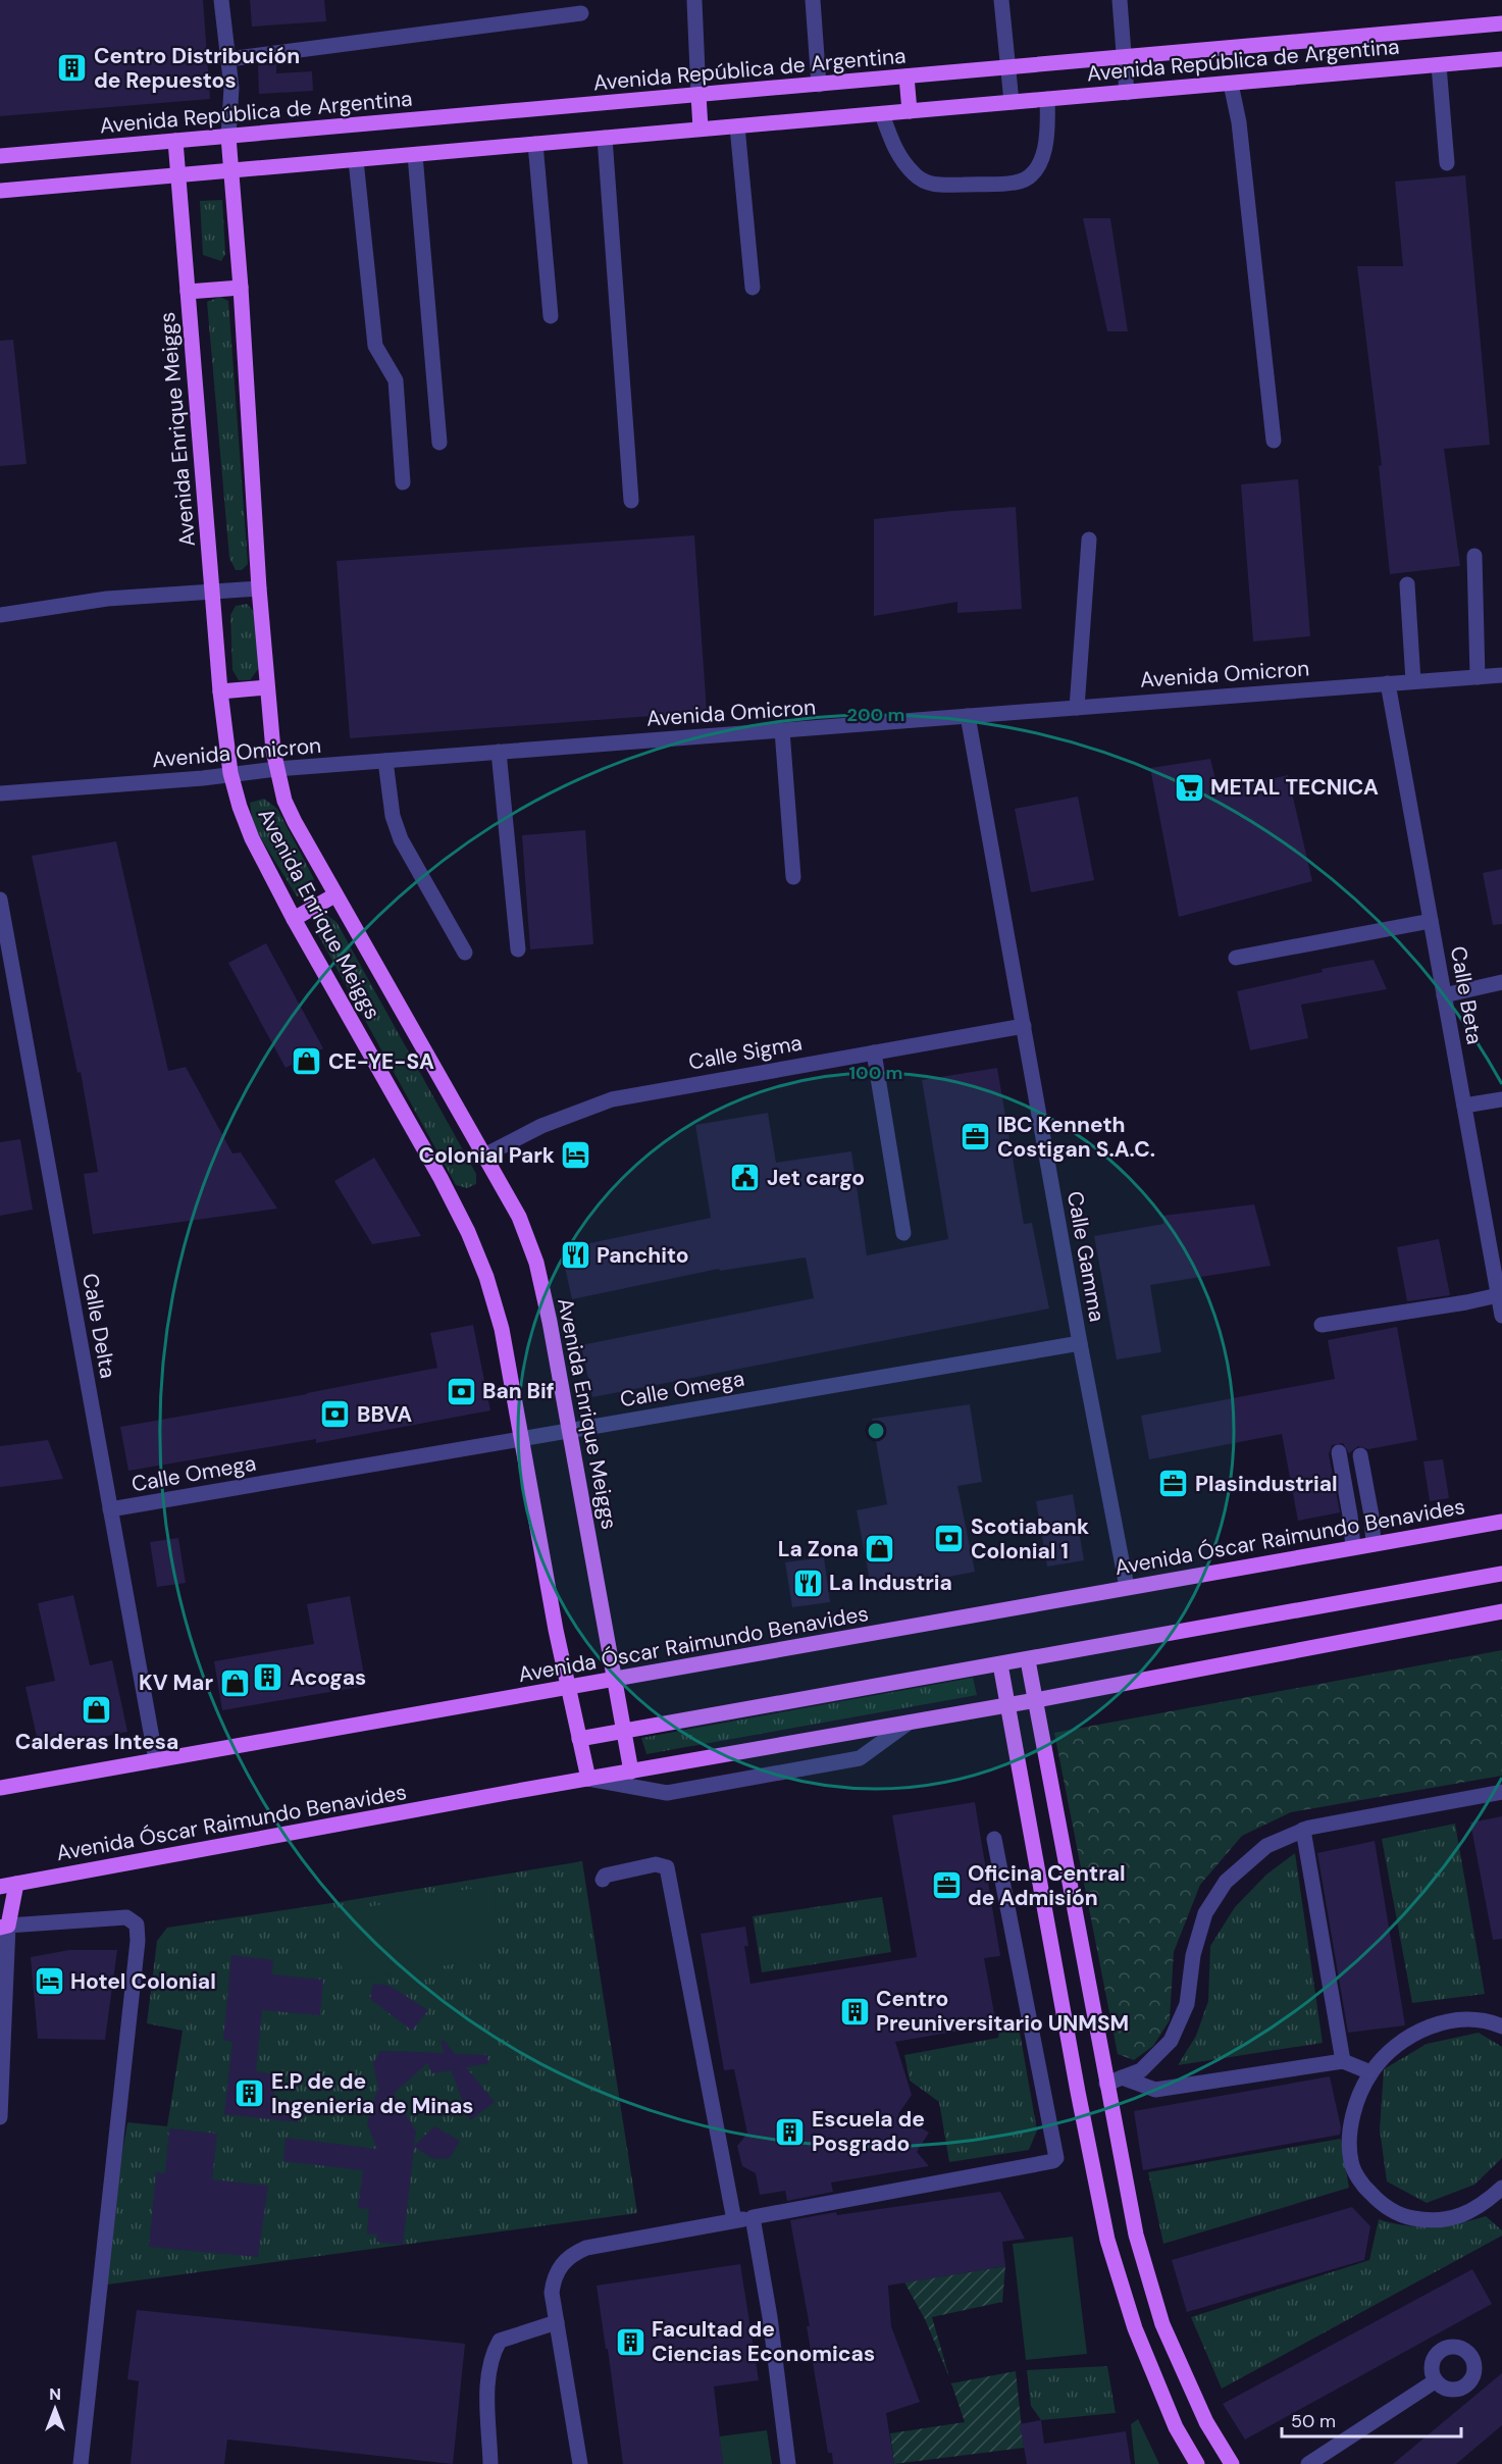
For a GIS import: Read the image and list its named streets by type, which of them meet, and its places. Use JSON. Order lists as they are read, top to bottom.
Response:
{
  "streets": {
    "main road": ["Avenida República de Argentina", "Avenida Enrique Meiggs", "Avenida Óscar Raimundo Benavides"],
    "street": [
      "Avenida Omicron",
      "Calle Beta",
      "Calle Sigma",
      "Calle Gamma",
      "Calle Delta",
      "Calle Omega"
    ]
  },
  "crossings": [
    ["Avenida República de Argentina", "Avenida Enrique Meiggs"],
    ["Avenida Enrique Meiggs", "Avenida Omicron"],
    ["Avenida Enrique Meiggs", "Calle Sigma"],
    ["Avenida Enrique Meiggs", "Calle Omega"],
    ["Avenida Enrique Meiggs", "Avenida Óscar Raimundo Benavides"],
    ["Avenida Omicron", "Calle Beta"],
    ["Avenida Omicron", "Calle Gamma"],
    ["Calle Sigma", "Calle Gamma"],
    ["Calle Gamma", "Calle Omega"],
    ["Calle Gamma", "Avenida Óscar Raimundo Benavides"],
    ["Calle Delta", "Calle Omega"],
    ["Calle Delta", "Avenida Óscar Raimundo Benavides"]
  ],
  "places": {
    "building": [
      "Centro Distribución de Repuestos",
      "Acogas",
      "Centro Preuniversitario UNMSM",
      "E.P de de Ingenieria de Minas",
      "Escuela de Posgrado",
      "Facultad de Ciencias Economicas"
    ],
    "supermarket": ["METAL TECNICA"],
    "shop": [
      "CE-YE-SA",
      "La Zona",
      "KV Mar",
      "Calderas Intesa"
    ],
    "office": ["IBC Kenneth Costigan S.A.C.", "Plasindustrial", "Oficina Central de Admisión"],
    "hotel": ["Colonial Park", "Hotel Colonial"],
    "public building": ["Jet cargo"],
    "restaurant": ["Panchito", "La Industria"],
    "bank": ["Ban Bif", "BBVA", "Scotiabank Colonial 1"]
  },
  "scale_bar": "50 m",
  "north": "top",
  "rings": ["200 m", "100 m"]
}
